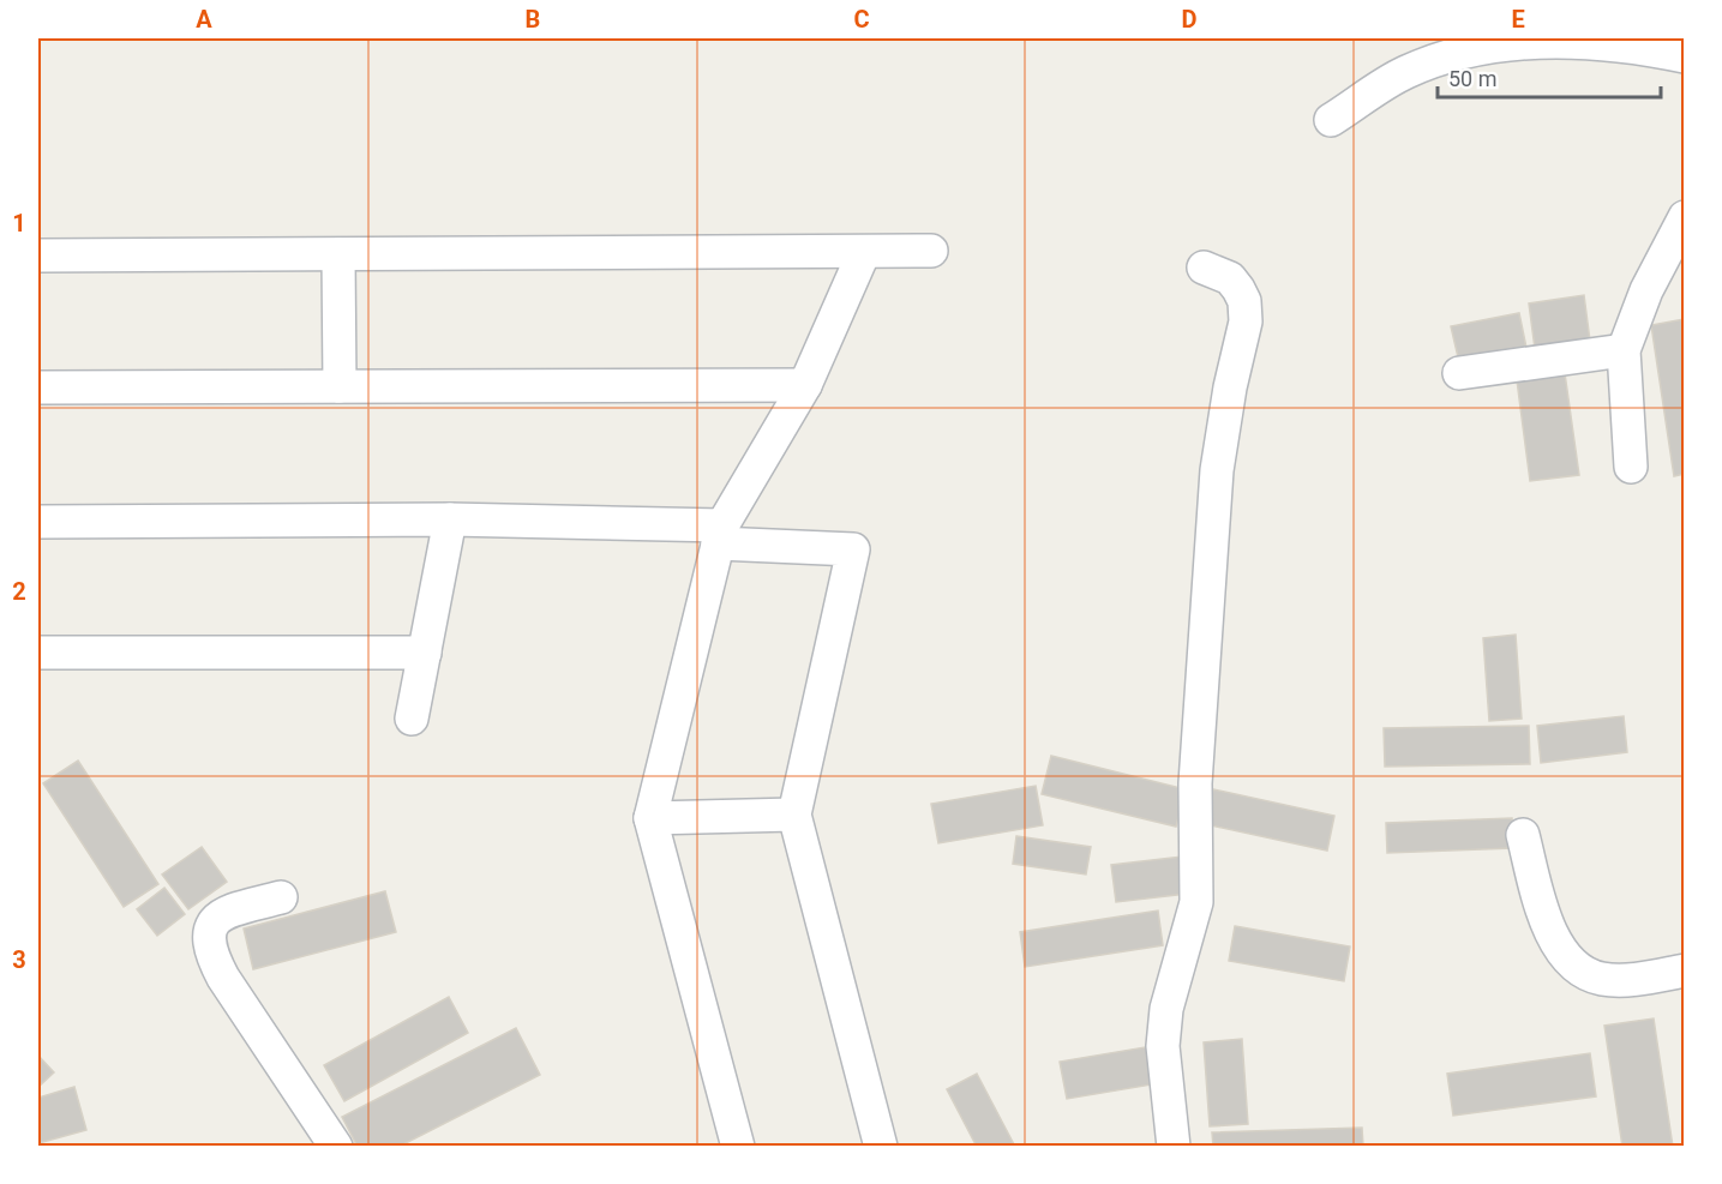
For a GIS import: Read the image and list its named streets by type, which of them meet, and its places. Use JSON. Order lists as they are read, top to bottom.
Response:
{
  "scale_bar": "50 m",
  "grid": {
    "columns": [
      "A",
      "B",
      "C",
      "D",
      "E"
    ],
    "rows": ["1", "2", "3"]
  }
}
